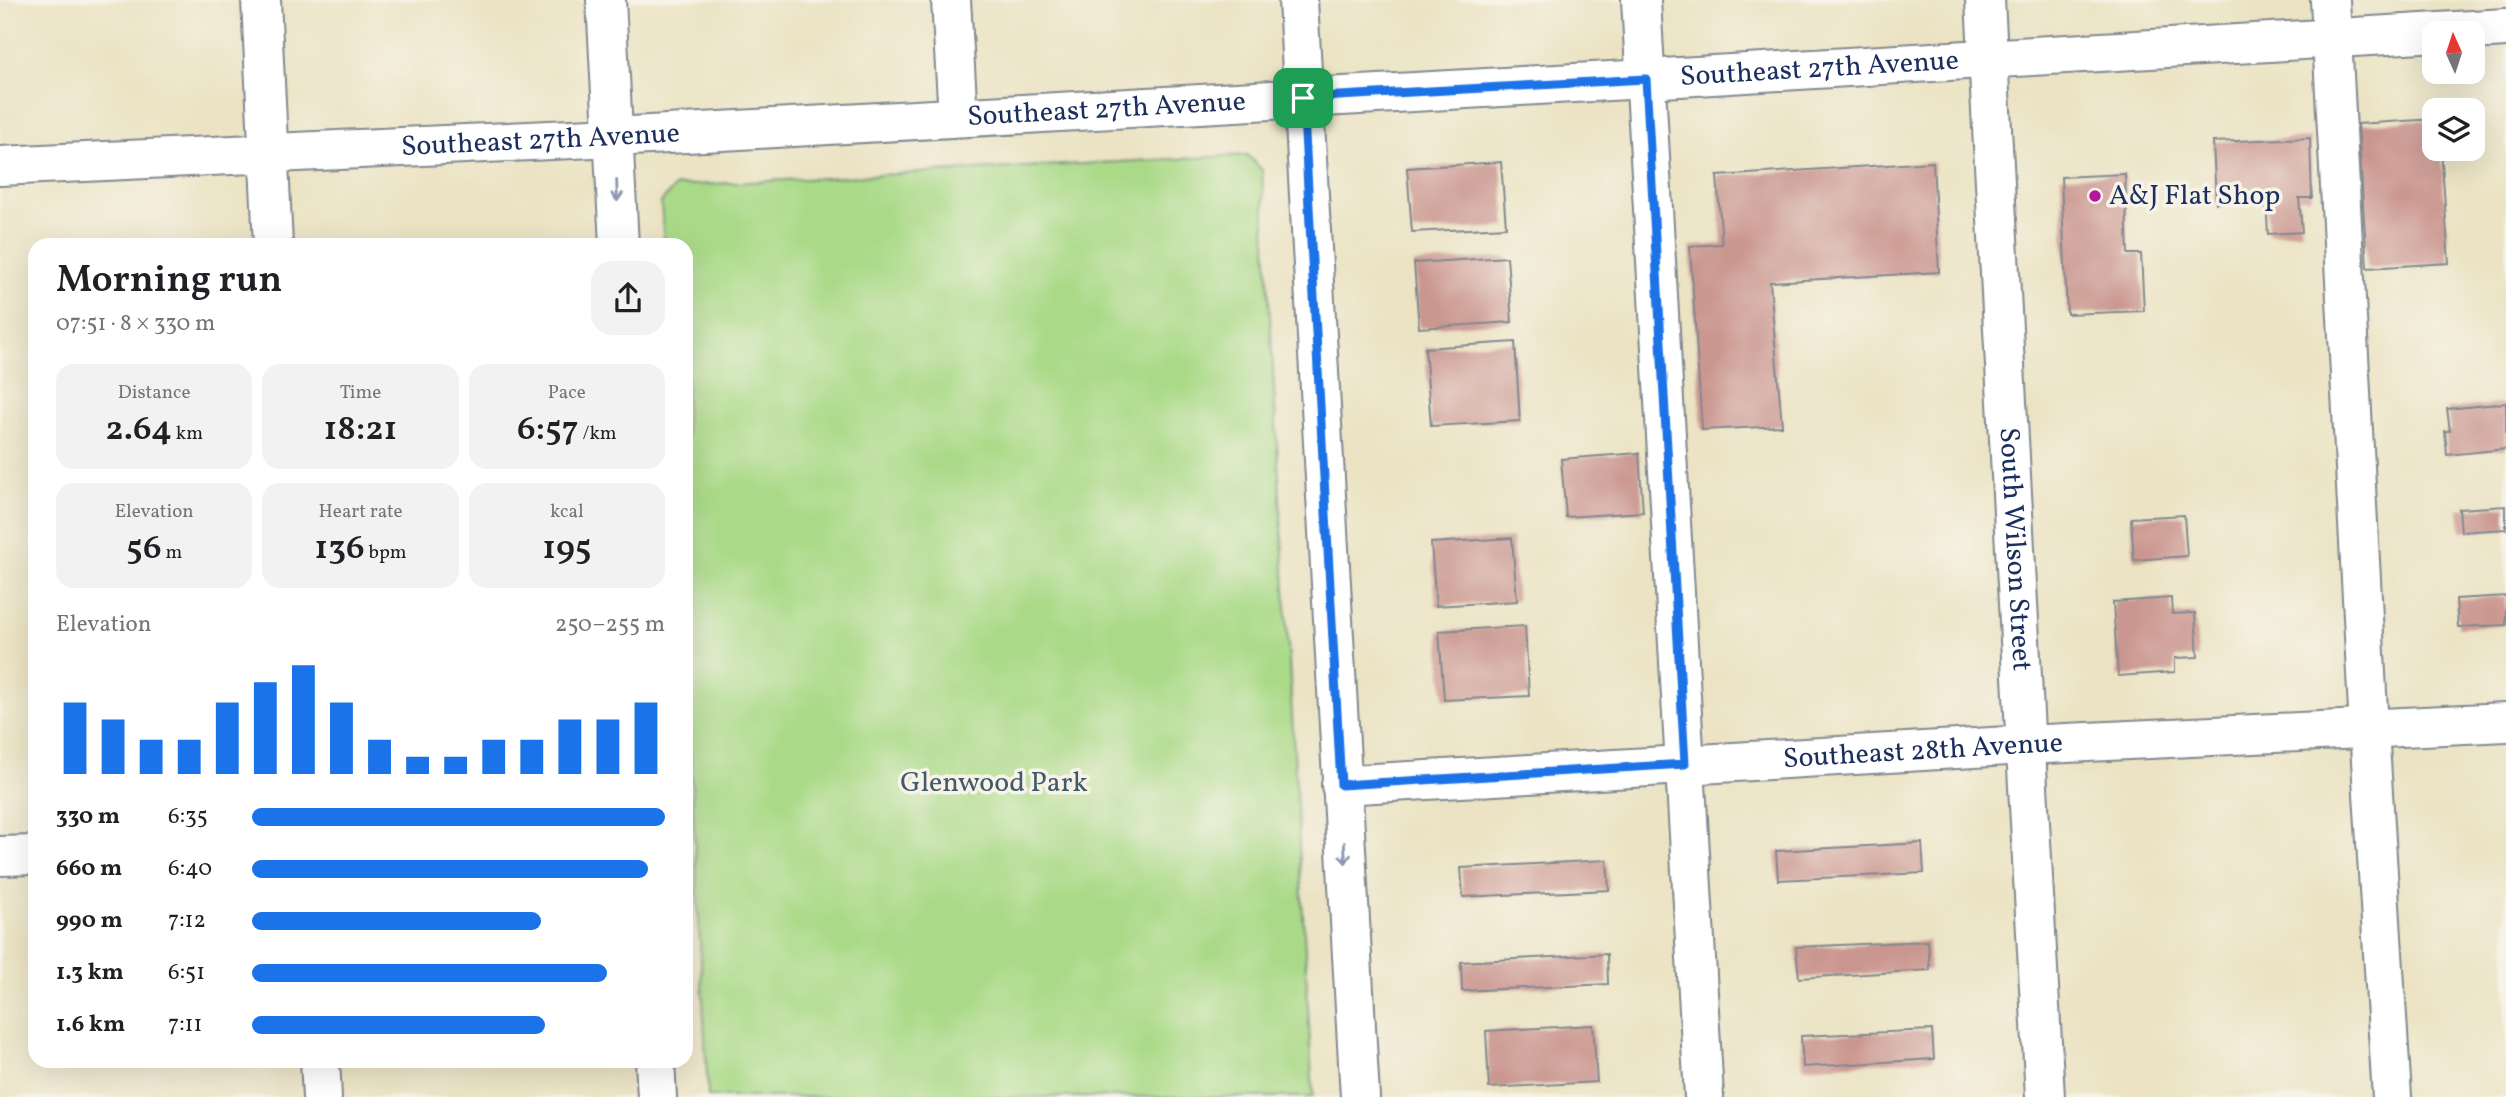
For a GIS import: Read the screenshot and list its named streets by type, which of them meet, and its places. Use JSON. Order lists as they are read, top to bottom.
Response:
{
  "streets": {
    "street": ["Southeast 27th Avenue", "South Wilson Street", "Southeast 28th Avenue"]
  },
  "crossings": [
    ["Southeast 27th Avenue", "South Wilson Street"],
    ["South Wilson Street", "Southeast 28th Avenue"]
  ],
  "parks": ["Glenwood Park"],
  "places": ["A&J Flat Shop"],
  "north": "top",
  "page": {
    "heading": ["Morning run", "07:51 · 8 × 330 m"],
    "stats": [
      ["Distance", "2.64 km"],
      ["Time", "18:21"],
      ["Pace", "6:57 /km"],
      ["Elevation", "56 m"],
      ["Heart rate", "136 bpm"],
      ["kcal", "195"]
    ],
    "chart": ["Elevation", "250–255 m"],
    "list": [
      {
        "name": "330 m",
        "note": "6:35"
      },
      {
        "name": "660 m",
        "note": "6:40"
      },
      {
        "name": "990 m",
        "note": "7:12"
      },
      {
        "name": "1.3 km",
        "note": "6:51"
      },
      {
        "name": "1.6 km",
        "note": "7:11"
      }
    ]
  }
}
